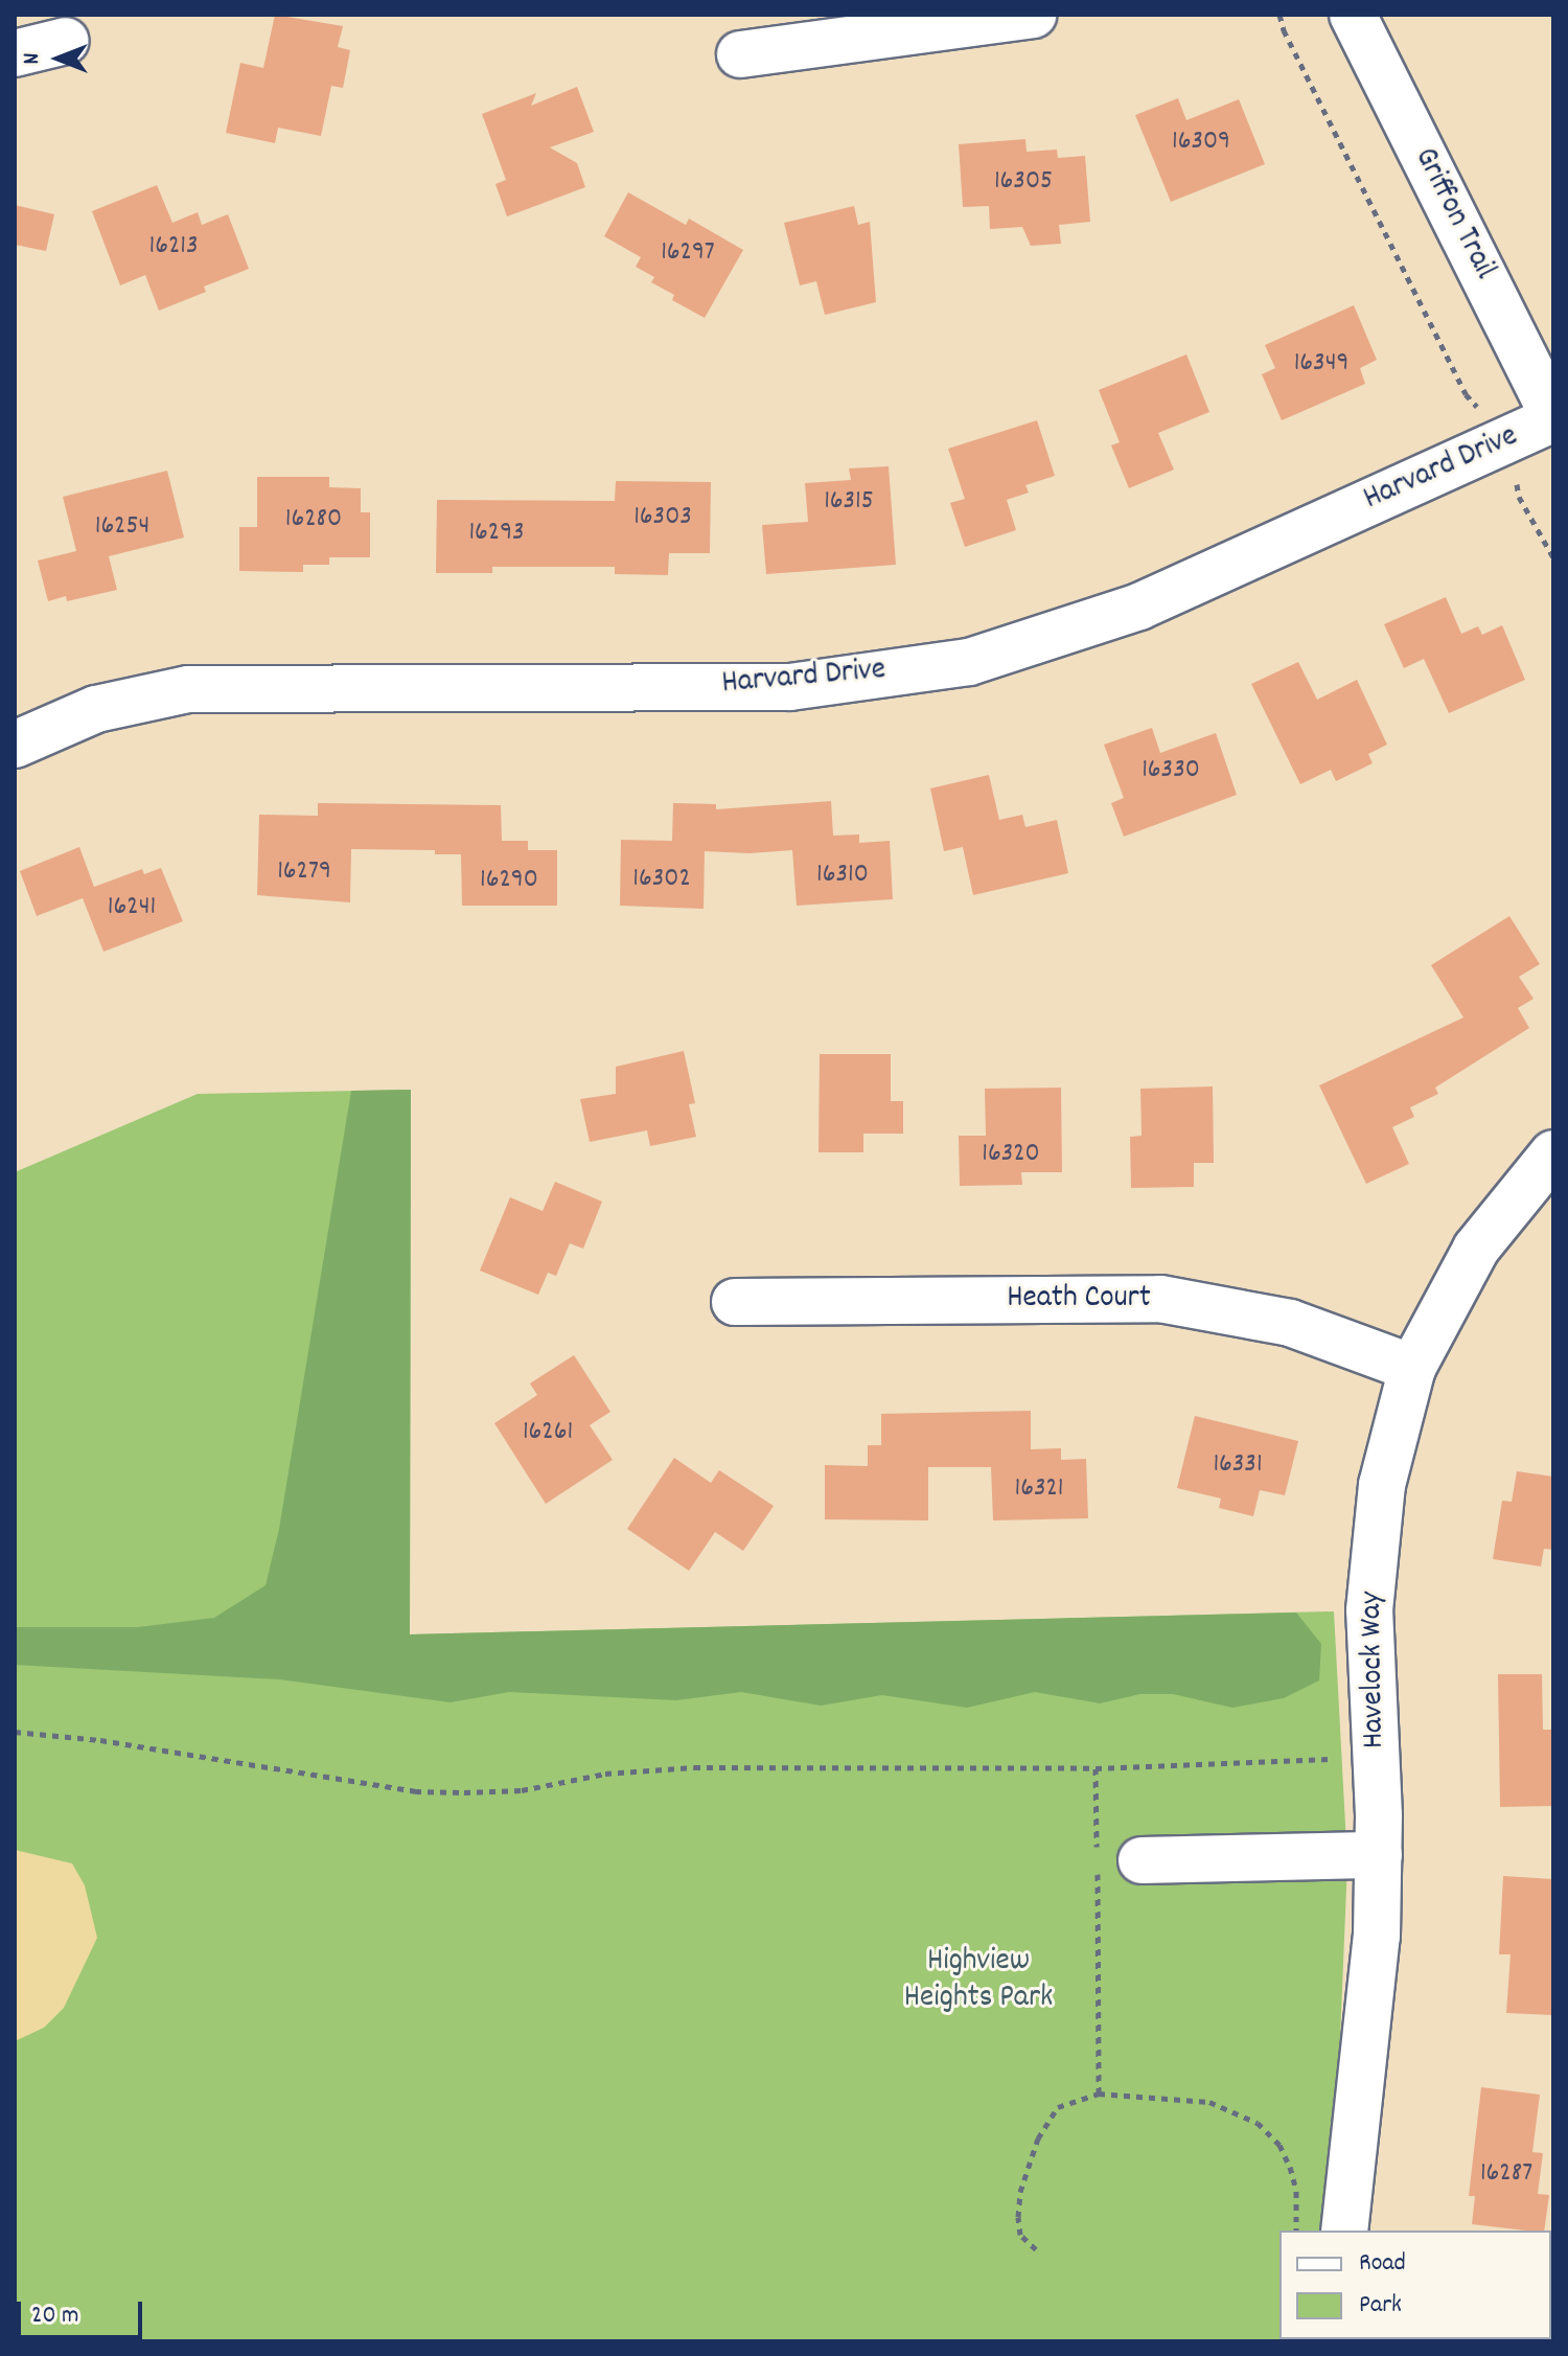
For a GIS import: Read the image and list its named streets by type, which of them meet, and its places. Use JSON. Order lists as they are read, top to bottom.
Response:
{
  "streets": {
    "street": [
      "Griffon Trail",
      "Harvard Drive",
      "Heath Court",
      "Havelock Way"
    ]
  },
  "crossings": [
    ["Griffon Trail", "Harvard Drive"],
    ["Heath Court", "Havelock Way"]
  ],
  "parks": ["Highview Heights Park"],
  "house_numbers": [
    "16309",
    "16305",
    "16213",
    "16297",
    "16349",
    "16315",
    "16303",
    "16280",
    "16254",
    "16293",
    "16330",
    "16279",
    "16310",
    "16302",
    "16290",
    "16241",
    "16320",
    "16261",
    "16331",
    "16321",
    "16287"
  ],
  "legend": ["Road", "Park"],
  "scale_bar": "20 m",
  "north": "left"
}
